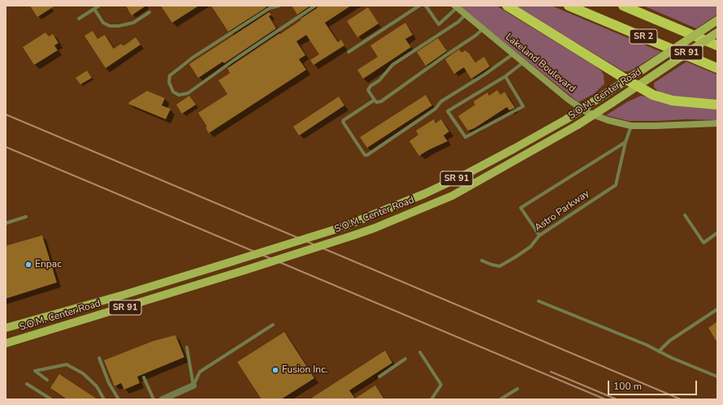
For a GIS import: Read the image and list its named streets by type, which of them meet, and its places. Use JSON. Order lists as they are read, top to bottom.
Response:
{
  "streets": {
    "highway": ["SR 2"],
    "main road": ["SR 91", "S.O.M. Center Road"],
    "street": ["Lakeland Boulevard"],
    "lane": ["Astro Parkway"]
  },
  "crossings": [
    ["Lakeland Boulevard", "Astro Parkway"]
  ],
  "places": ["Enpac", "Fusion Inc."],
  "scale_bar": "100 m"
}
